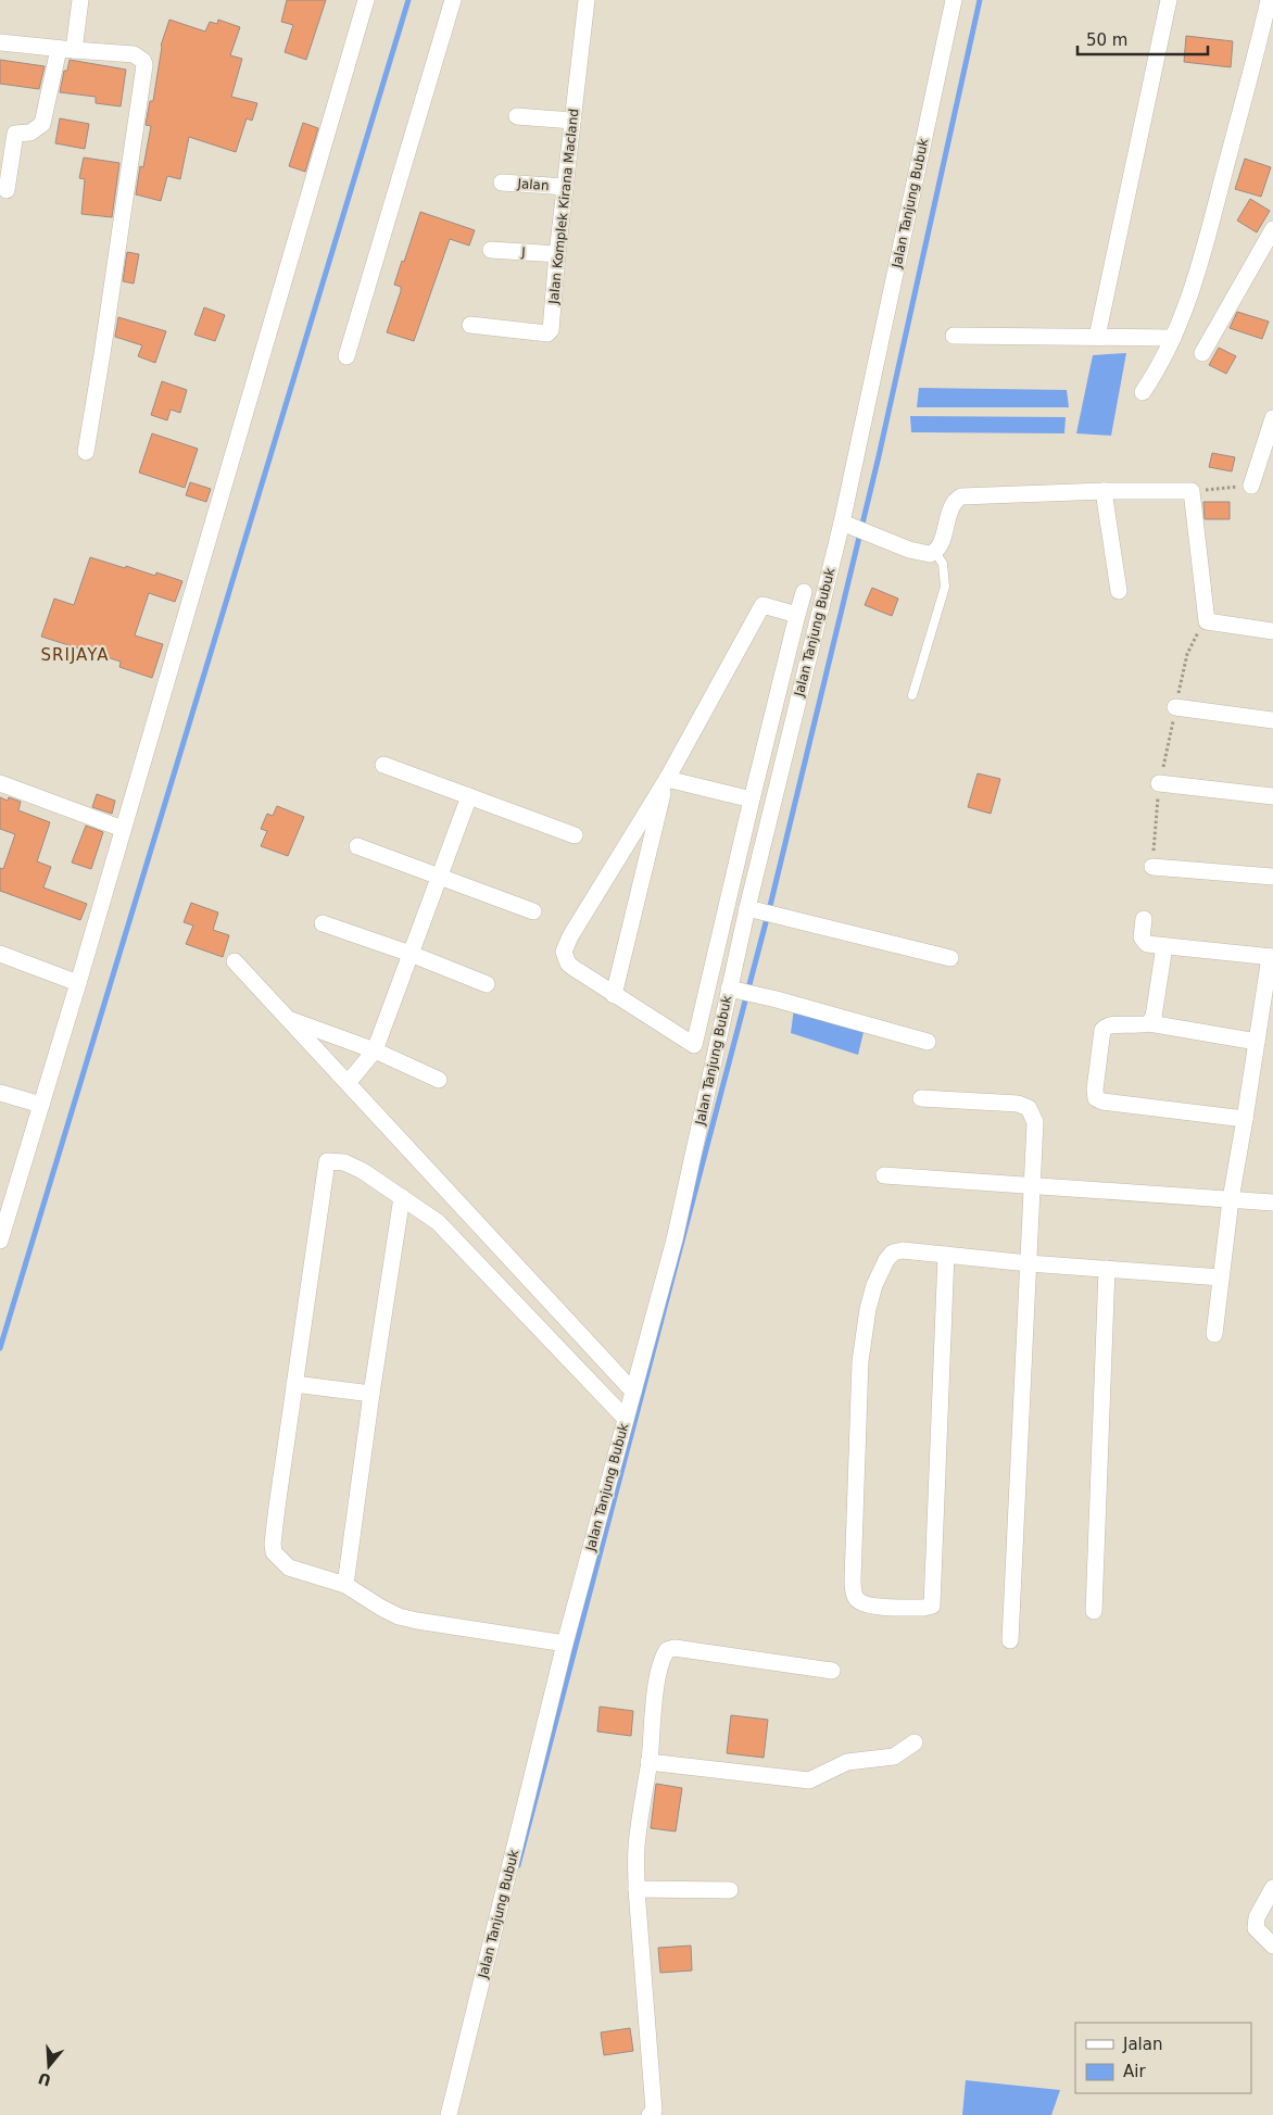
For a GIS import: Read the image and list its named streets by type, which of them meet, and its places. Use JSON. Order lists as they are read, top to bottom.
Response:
{
  "streets": {
    "street": [
      "Jalan",
      "Jalan Tanjung Bubuk",
      "Jalan Komplek Kirana Macland",
      "J"
    ]
  },
  "crossings": [
    ["Jalan", "Jalan Komplek Kirana Macland"],
    ["Jalan Komplek Kirana Macland", "J"]
  ],
  "districts": ["SRIJAYA"],
  "legend": ["Jalan", "Air"],
  "scale_bar": "50 m",
  "north": "bottom"
}
